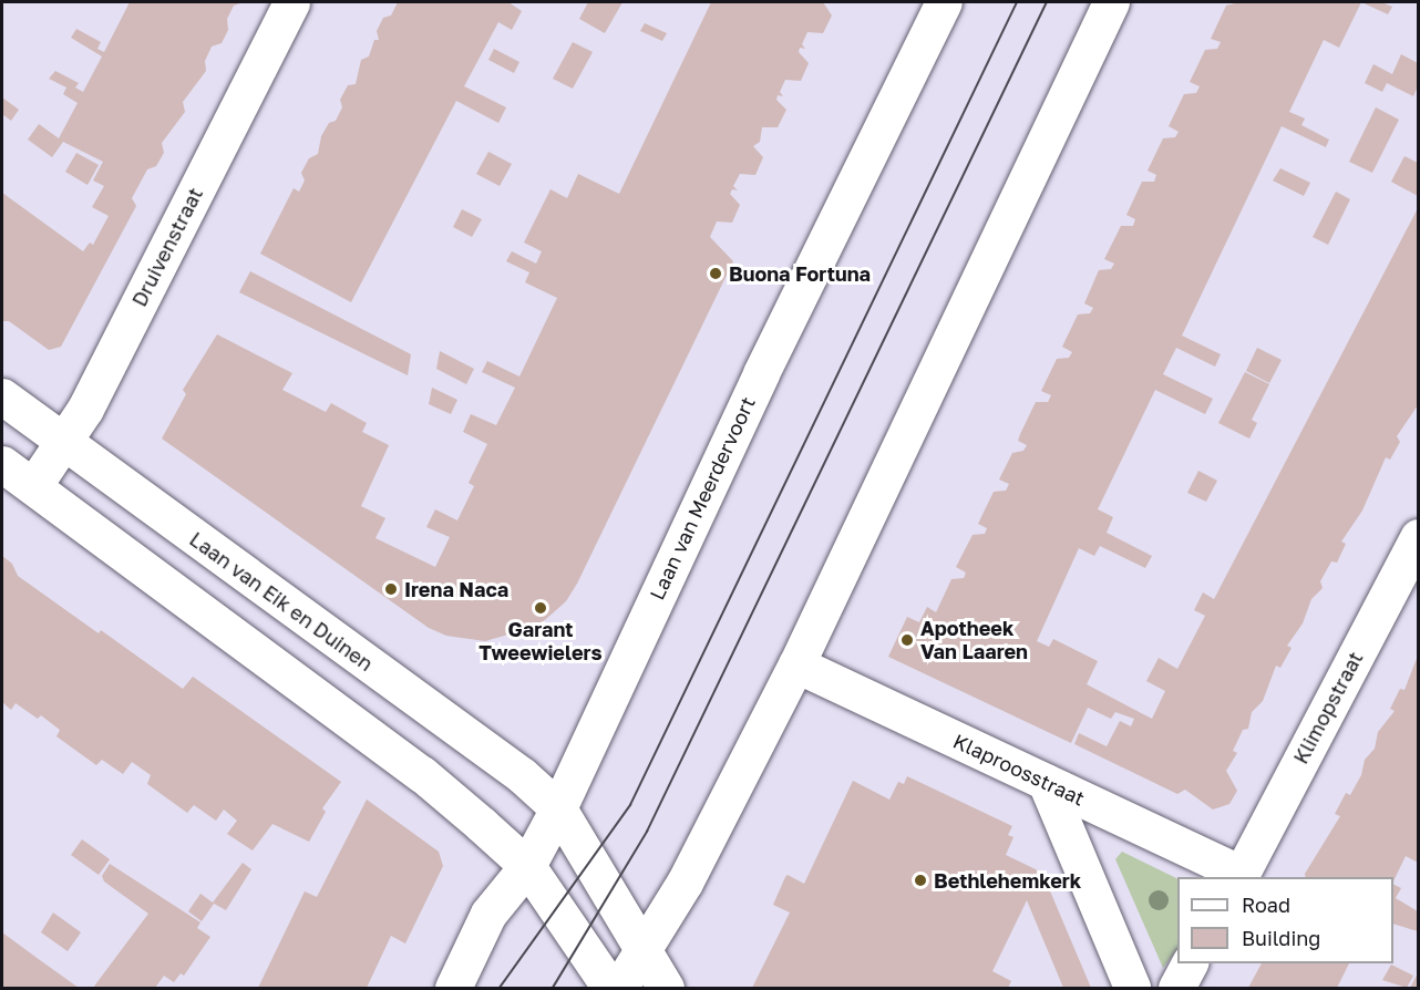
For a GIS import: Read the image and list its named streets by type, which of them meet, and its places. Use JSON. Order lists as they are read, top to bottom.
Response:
{
  "streets": {
    "street": [
      "Druivenstraat",
      "Laan van Meerdervoort",
      "Laan van Eik en Duinen",
      "Klimopstraat",
      "Klaproosstraat"
    ]
  },
  "crossings": [
    ["Druivenstraat", "Laan van Eik en Duinen"],
    ["Laan van Meerdervoort", "Laan van Eik en Duinen"],
    ["Klimopstraat", "Klaproosstraat"]
  ],
  "places": [
    "Buona Fortuna",
    "Irena Naca",
    "Garant Tweewielers",
    "Apotheek Van Laaren",
    "Bethlehemkerk"
  ],
  "legend": ["Road", "Building"]
}
